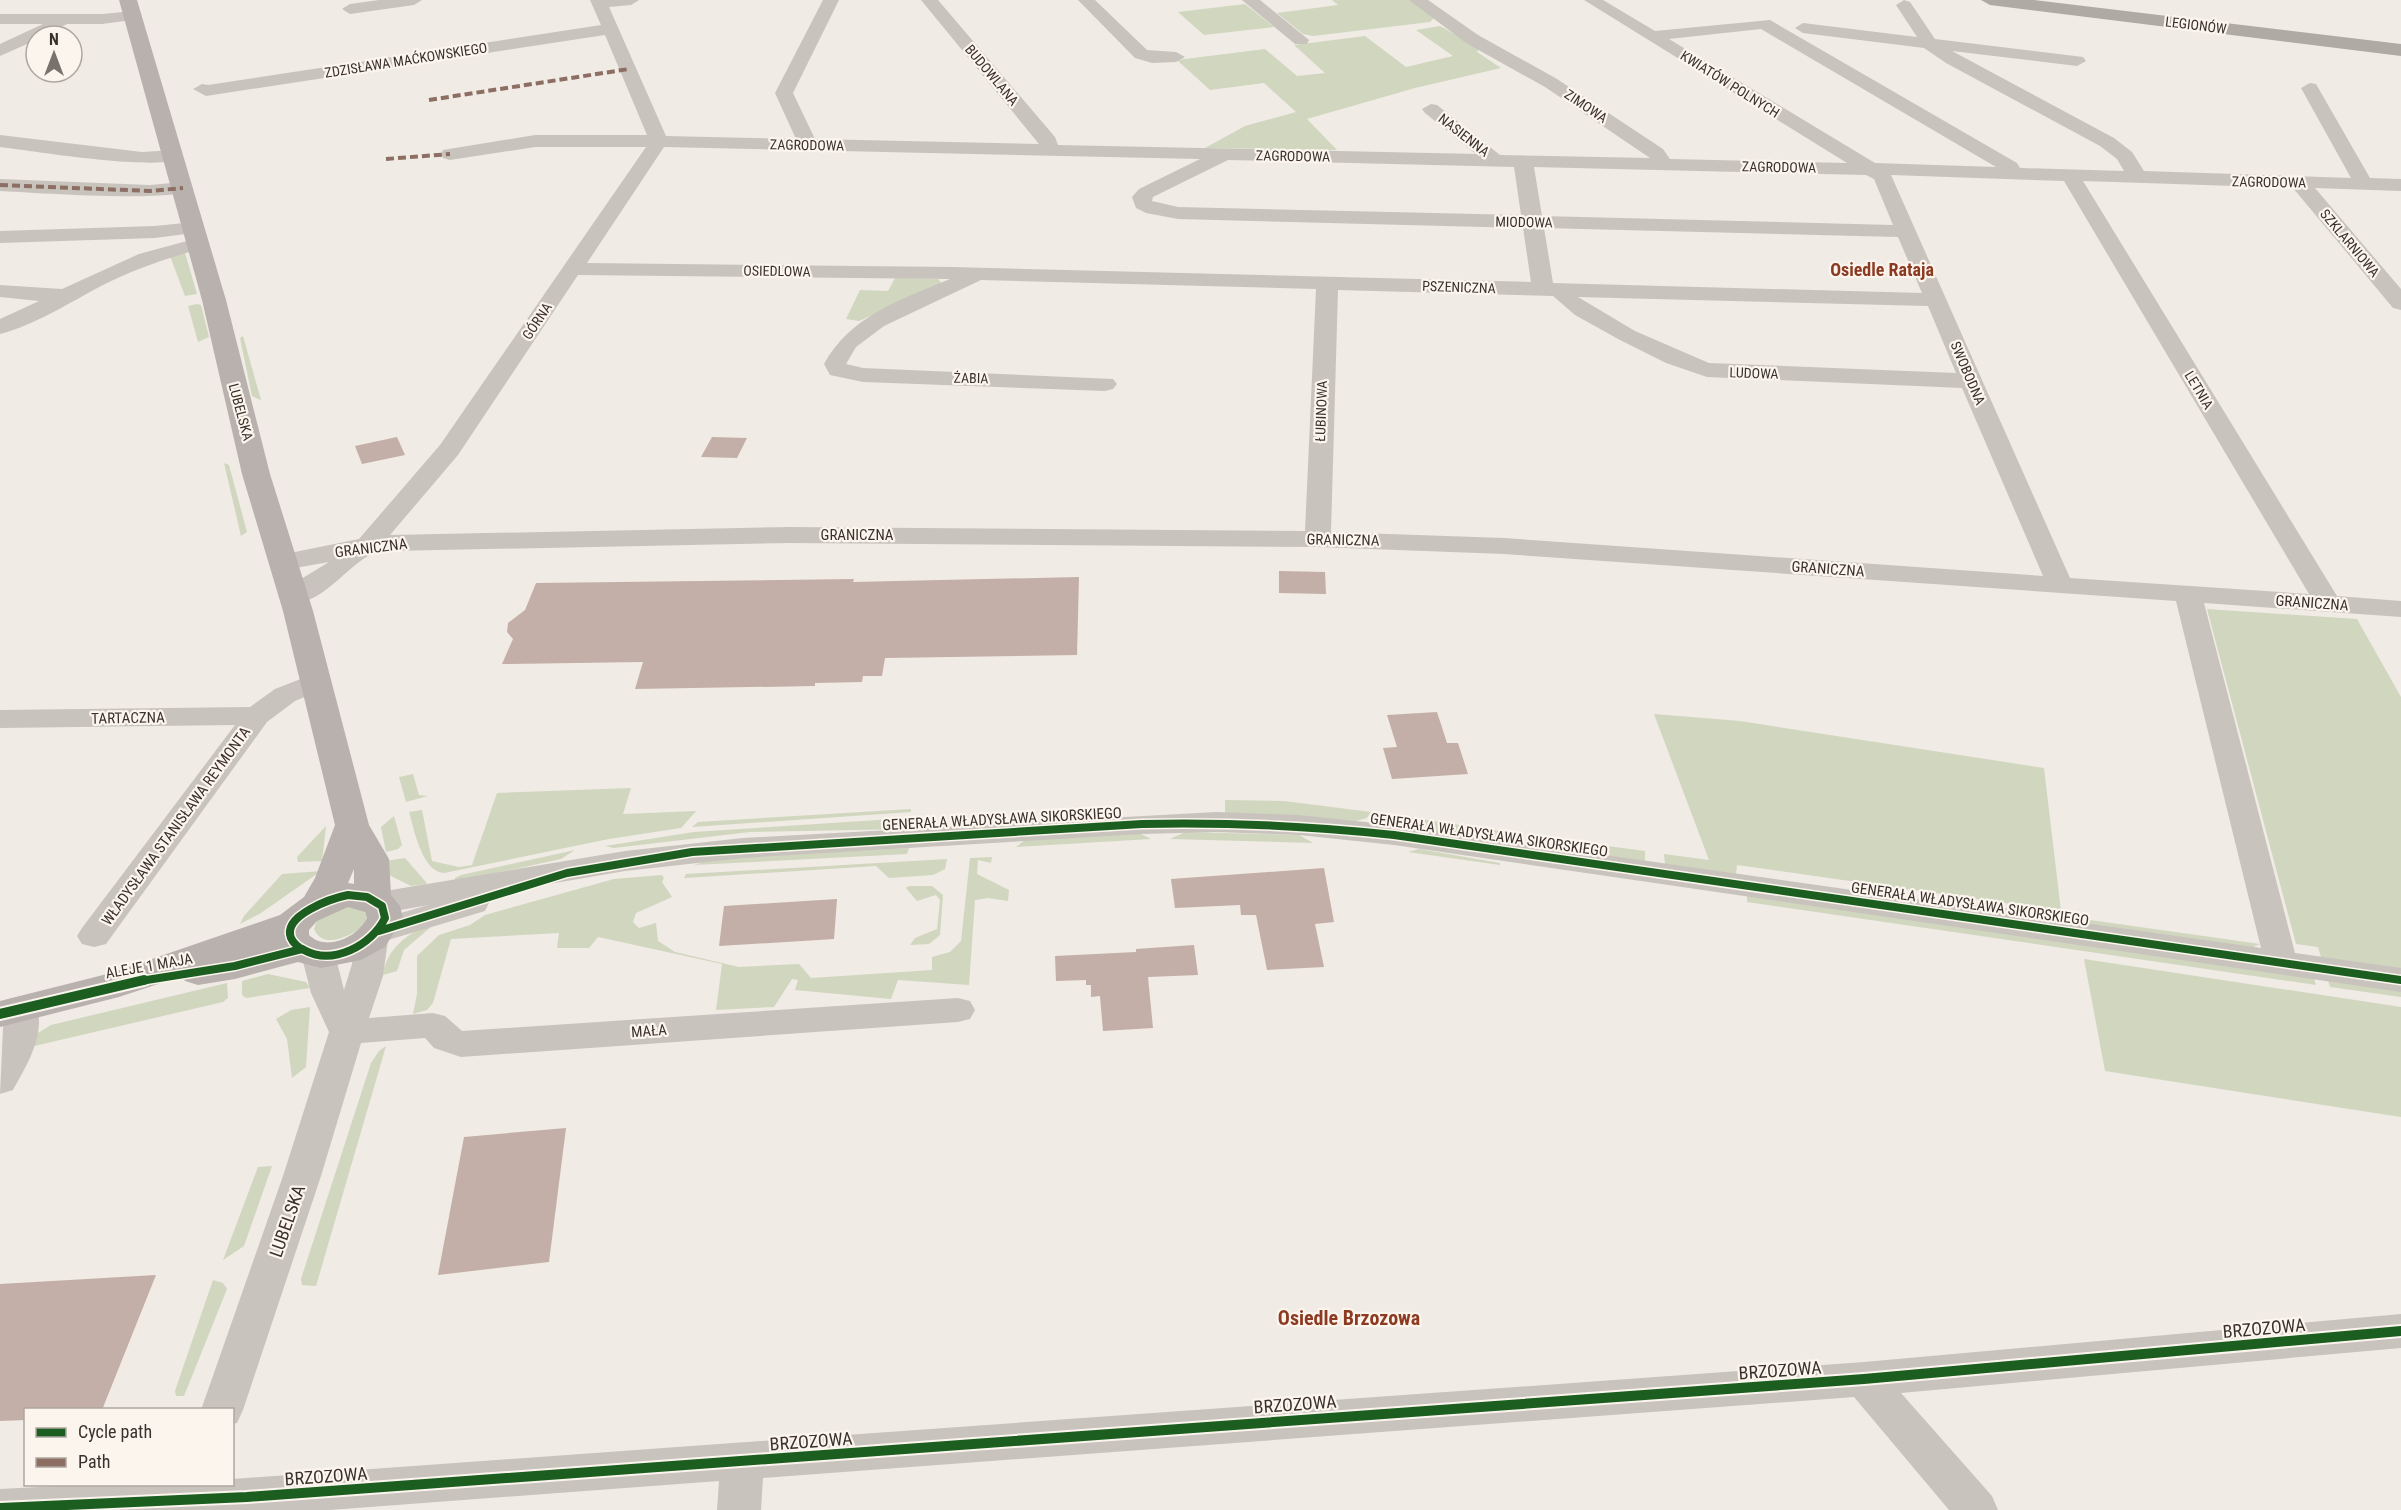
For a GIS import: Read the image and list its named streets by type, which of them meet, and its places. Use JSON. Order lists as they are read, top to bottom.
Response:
{
  "streets": {
    "highway": ["LEGIONÓW"],
    "main road": ["LUBELSKA", "ALEJE 1 MAJA"],
    "street": [
      "ZDZISŁAWA MAĆKOWSKIEGO",
      "BUDOWLANA",
      "KWIATÓW POLNYCH",
      "ZIMOWA",
      "NASIENNA",
      "ZAGRODOWA",
      "MIODOWA",
      "SZKLARNIOWA",
      "OSIEDLOWA",
      "PSZENICZNA",
      "GÓRNA",
      "LUDOWA",
      "SWOBODNA",
      "ŻABIA",
      "LETNIA",
      "ŁUBINOWA",
      "GRANICZNA",
      "TARTACZNA",
      "GENERAŁA WŁADYSŁAWA SIKORSKIEGO",
      "WŁADYSŁAWA STANISŁAWA REYMONTA",
      "MAŁA",
      "BRZOZOWA"
    ]
  },
  "crossings": [
    ["BUDOWLANA", "ZAGRODOWA"],
    ["KWIATÓW POLNYCH", "ZAGRODOWA"],
    ["KWIATÓW POLNYCH", "SWOBODNA"],
    ["ZIMOWA", "ZAGRODOWA"],
    ["NASIENNA", "ZAGRODOWA"],
    ["ZAGRODOWA", "MIODOWA"],
    ["ZAGRODOWA", "SZKLARNIOWA"],
    ["ZAGRODOWA", "GÓRNA"],
    ["ZAGRODOWA", "SWOBODNA"],
    ["ZAGRODOWA", "LETNIA"],
    ["MIODOWA", "SWOBODNA"],
    ["OSIEDLOWA", "PSZENICZNA"],
    ["OSIEDLOWA", "GÓRNA"],
    ["OSIEDLOWA", "ŻABIA"],
    ["PSZENICZNA", "LUDOWA"],
    ["PSZENICZNA", "SWOBODNA"],
    ["PSZENICZNA", "ŻABIA"],
    ["PSZENICZNA", "ŁUBINOWA"],
    ["GÓRNA", "LUBELSKA"],
    ["GÓRNA", "GRANICZNA"],
    ["LUDOWA", "SWOBODNA"],
    ["SWOBODNA", "GRANICZNA"],
    ["LETNIA", "GRANICZNA"],
    ["ŁUBINOWA", "GRANICZNA"],
    ["LUBELSKA", "GRANICZNA"],
    ["LUBELSKA", "GENERAŁA WŁADYSŁAWA SIKORSKIEGO"],
    ["LUBELSKA", "WŁADYSŁAWA STANISŁAWA REYMONTA"],
    ["LUBELSKA", "MAŁA"],
    ["TARTACZNA", "WŁADYSŁAWA STANISŁAWA REYMONTA"]
  ],
  "districts": ["Osiedle Rataja", "Osiedle Brzozowa"],
  "legend": ["Cycle path", "Path"],
  "north": "top"
}
